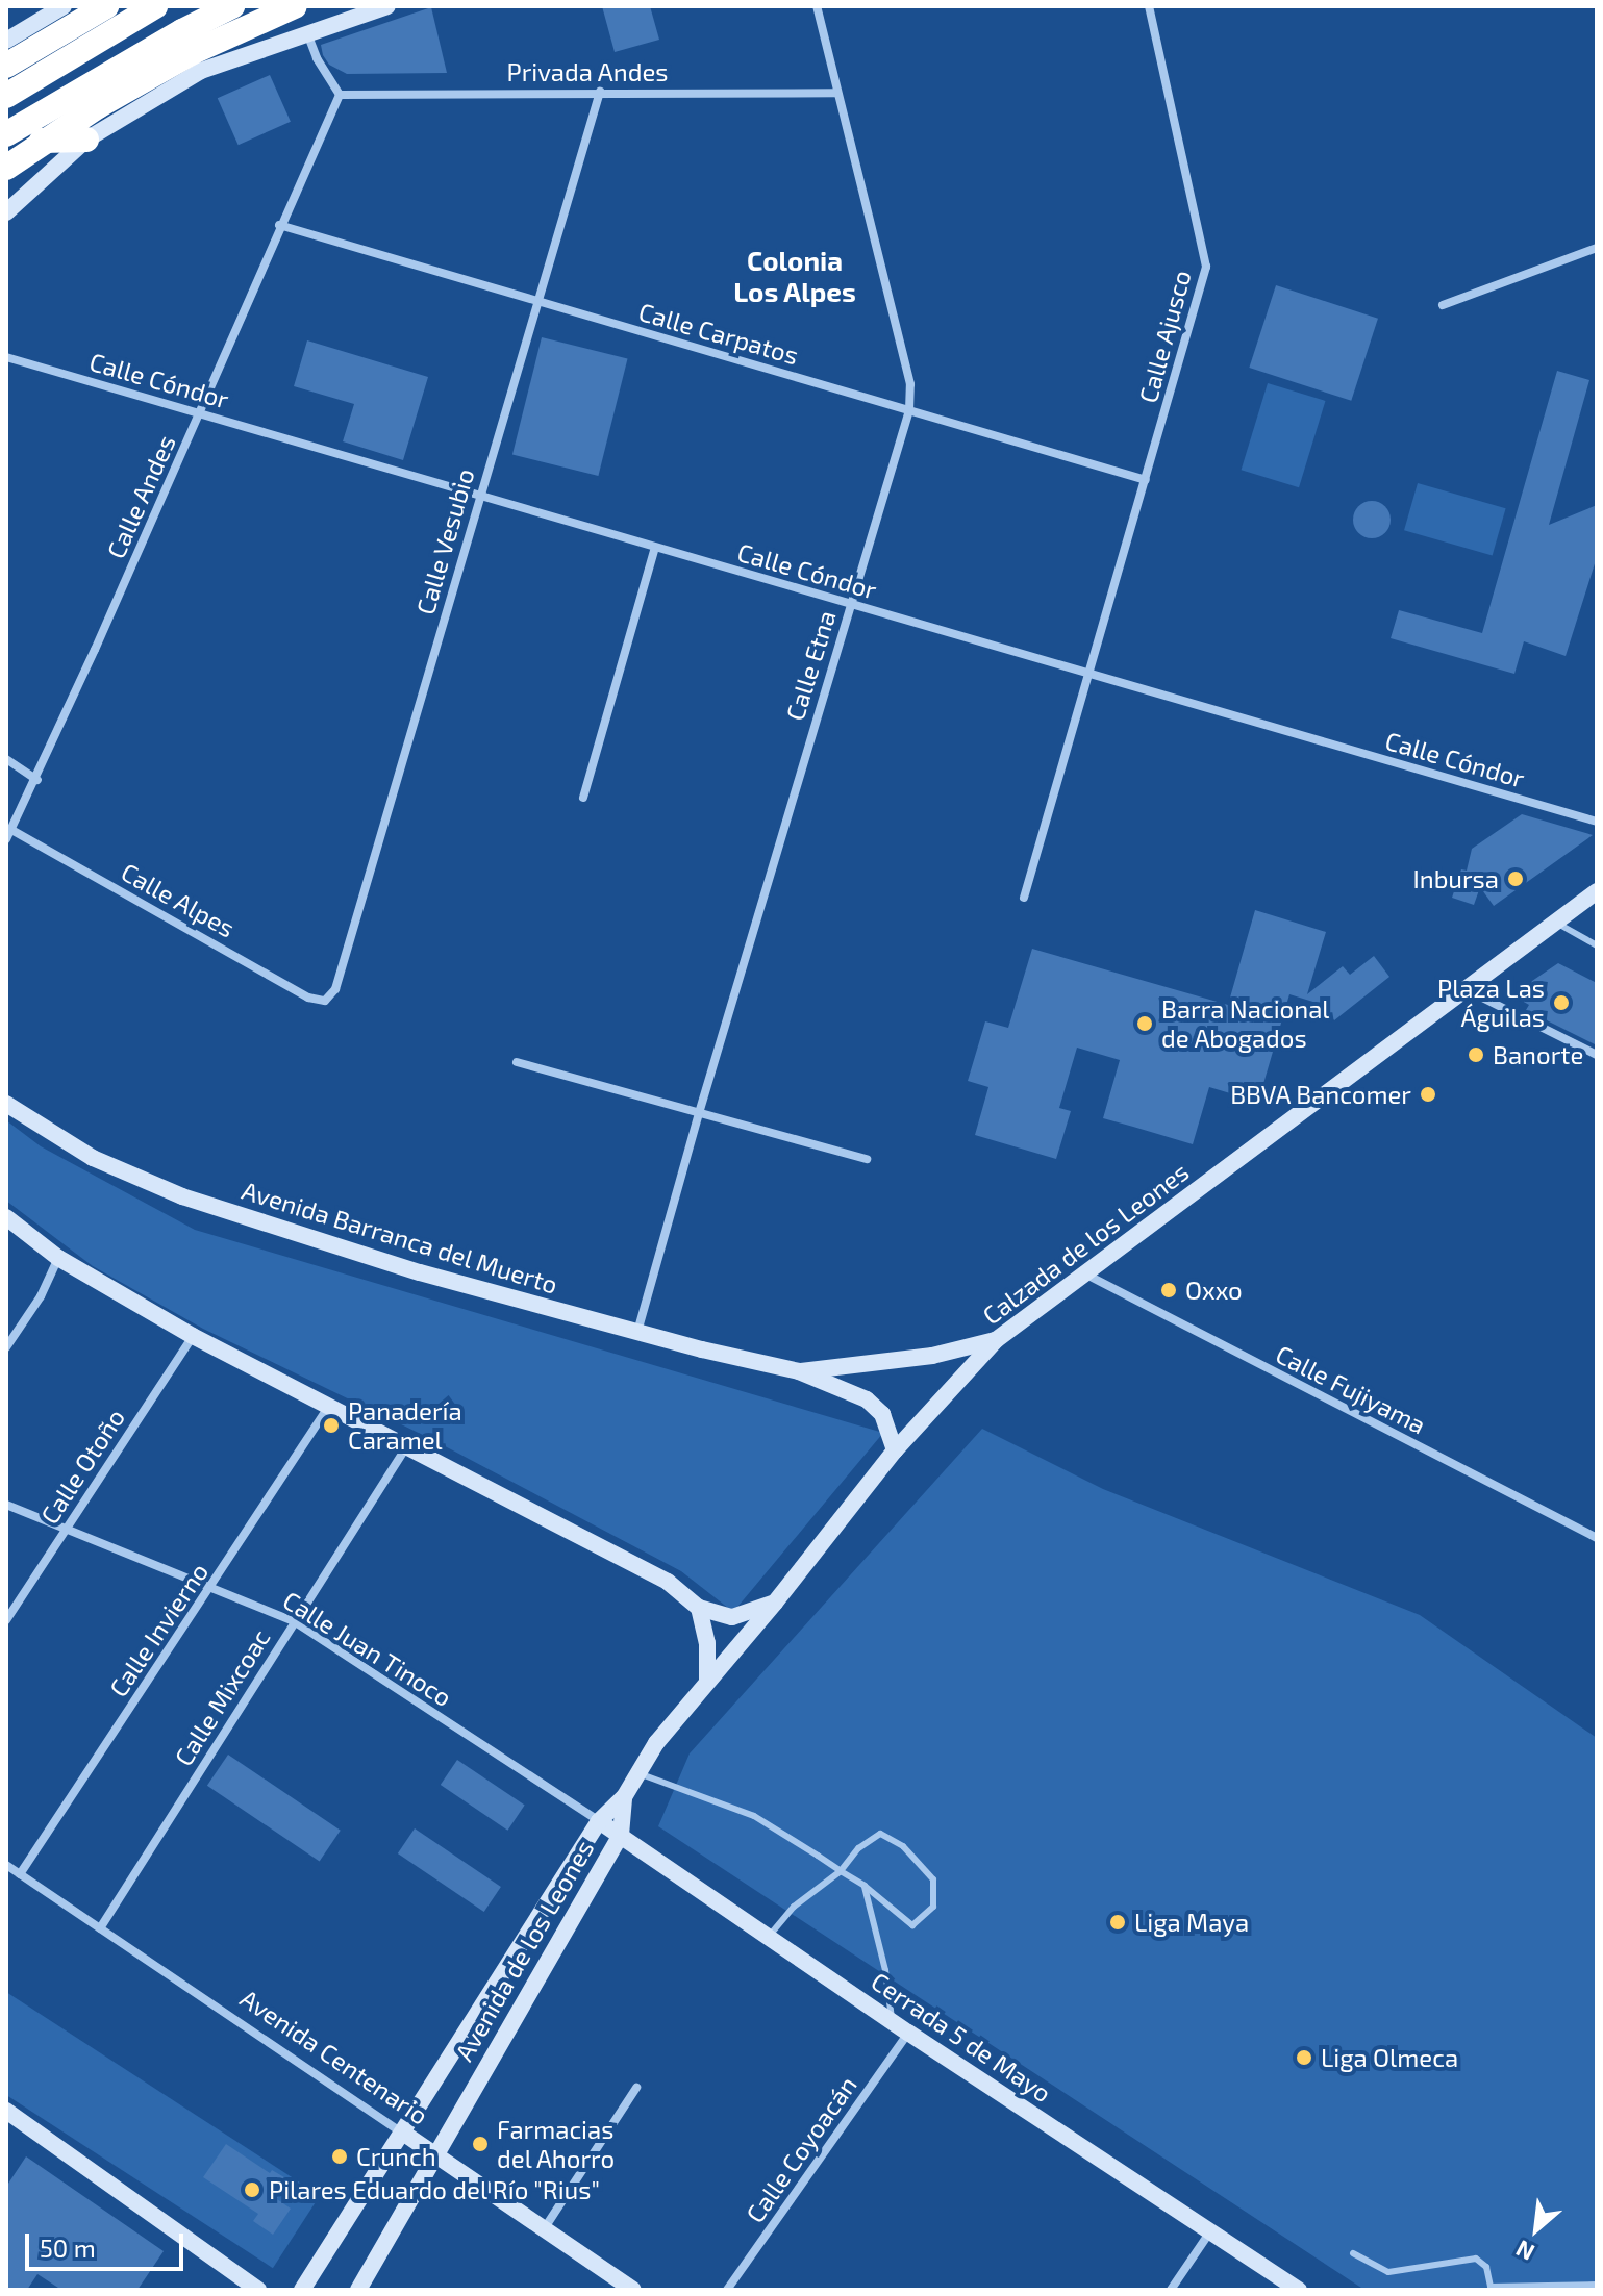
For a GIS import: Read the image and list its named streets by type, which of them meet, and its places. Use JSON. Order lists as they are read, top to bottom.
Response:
{
  "streets": {
    "main road": [
      "Avenida Barranca del Muerto",
      "Calzada de los Leones",
      "Avenida de los Leones",
      "Cerrada 5 de Mayo",
      "Avenida Centenario"
    ],
    "street": [
      "Privada Andes",
      "Calle Carpatos",
      "Calle Ajusco",
      "Calle Cóndor",
      "Calle Andes",
      "Calle Vesubio",
      "Calle Etna",
      "Calle Alpes",
      "Calle Fujiyama",
      "Calle Otoño",
      "Calle Invierno",
      "Calle Juan Tinoco",
      "Calle Mixcoac",
      "Calle Coyoacán"
    ]
  },
  "crossings": [
    ["Privada Andes", "Calle Andes"],
    ["Privada Andes", "Calle Vesubio"],
    ["Privada Andes", "Calle Etna"],
    ["Calle Carpatos", "Calle Ajusco"],
    ["Calle Carpatos", "Calle Andes"],
    ["Calle Carpatos", "Calle Vesubio"],
    ["Calle Carpatos", "Calle Etna"],
    ["Calle Ajusco", "Calle Cóndor"],
    ["Calle Cóndor", "Calle Andes"],
    ["Calle Cóndor", "Calle Vesubio"],
    ["Calle Cóndor", "Calle Etna"],
    ["Calle Andes", "Calle Alpes"],
    ["Calle Vesubio", "Calle Alpes"],
    ["Calle Etna", "Avenida Barranca del Muerto"],
    ["Avenida Barranca del Muerto", "Calzada de los Leones"],
    ["Calzada de los Leones", "Calle Fujiyama"],
    ["Calzada de los Leones", "Avenida de los Leones"],
    ["Calle Otoño", "Calle Juan Tinoco"],
    ["Calle Invierno", "Calle Juan Tinoco"],
    ["Calle Invierno", "Avenida Centenario"],
    ["Calle Juan Tinoco", "Calle Mixcoac"],
    ["Calle Juan Tinoco", "Avenida de los Leones"],
    ["Calle Juan Tinoco", "Cerrada 5 de Mayo"],
    ["Calle Mixcoac", "Avenida Centenario"],
    ["Avenida de los Leones", "Cerrada 5 de Mayo"],
    ["Avenida de los Leones", "Avenida Centenario"],
    ["Cerrada 5 de Mayo", "Calle Coyoacán"]
  ],
  "districts": ["Colonia Los Alpes"],
  "places": [
    "Inbursa",
    "Plaza Las Águilas",
    "Barra Nacional de Abogados",
    "Banorte",
    "BBVA Bancomer",
    "Oxxo",
    "Panadería Caramel",
    "Liga Maya",
    "Liga Olmeca",
    "Farmacias del Ahorro",
    "Crunch",
    "Pilares Eduardo del Río \"Rius\""
  ],
  "scale_bar": "50 m",
  "north": "bottom left"
}
